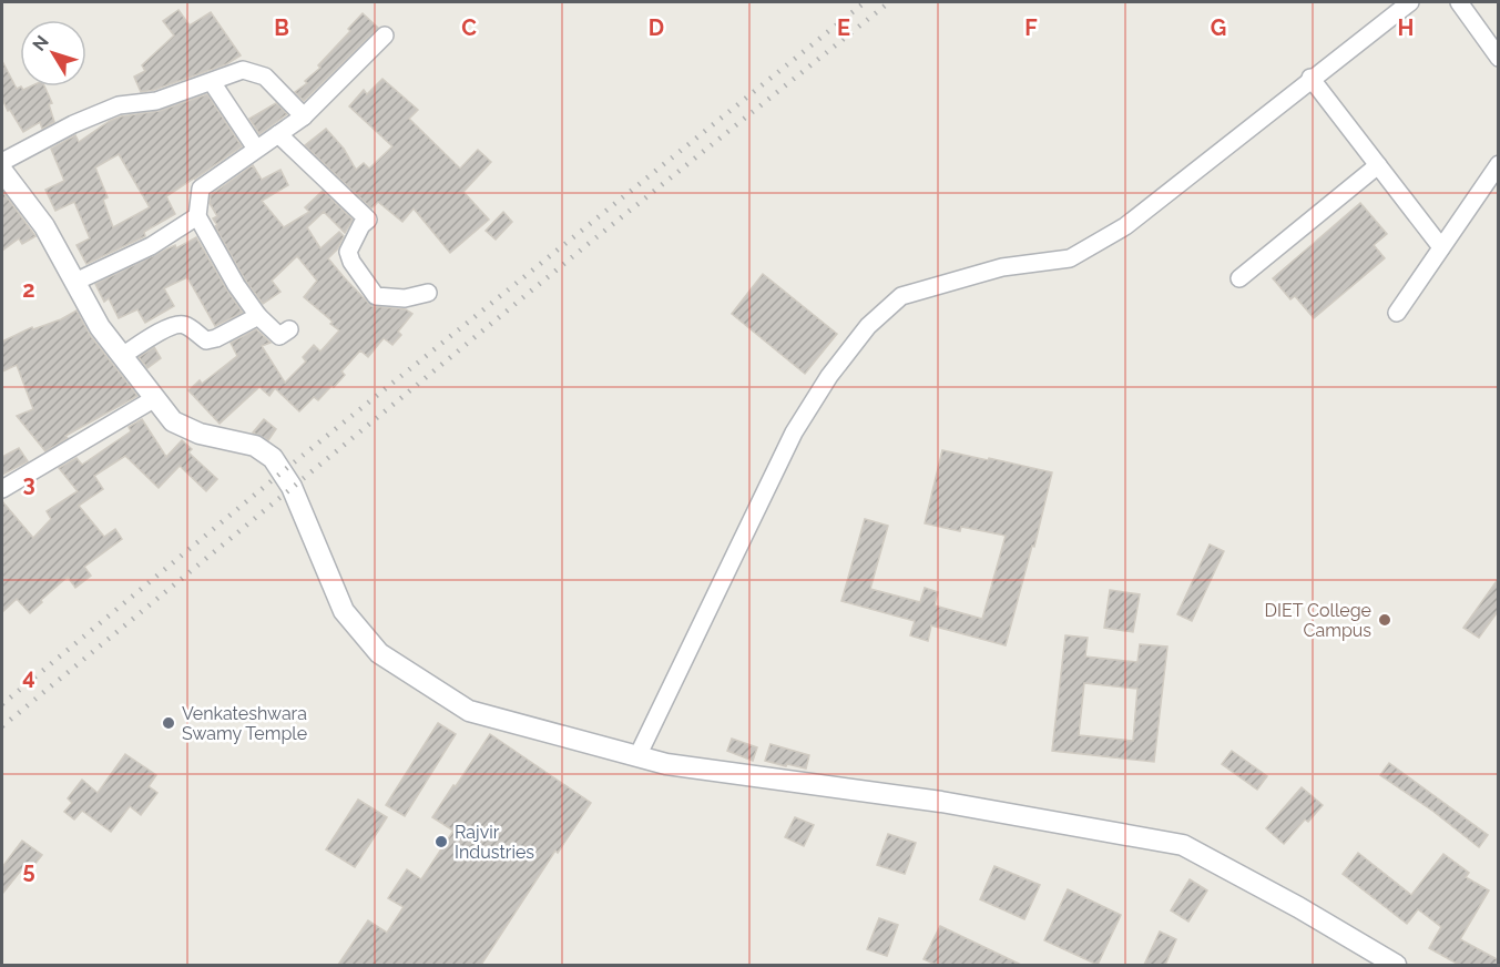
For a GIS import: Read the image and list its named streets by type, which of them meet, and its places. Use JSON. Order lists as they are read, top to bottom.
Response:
{
  "places": ["DIET College Campus", "Venkateshwara Swamy Temple", "Rajvir Industries"],
  "north": "top left",
  "grid": {
    "columns": [
      "B",
      "C",
      "D",
      "E",
      "F",
      "G",
      "H"
    ],
    "rows": [
      "2",
      "3",
      "4",
      "5"
    ]
  }
}
